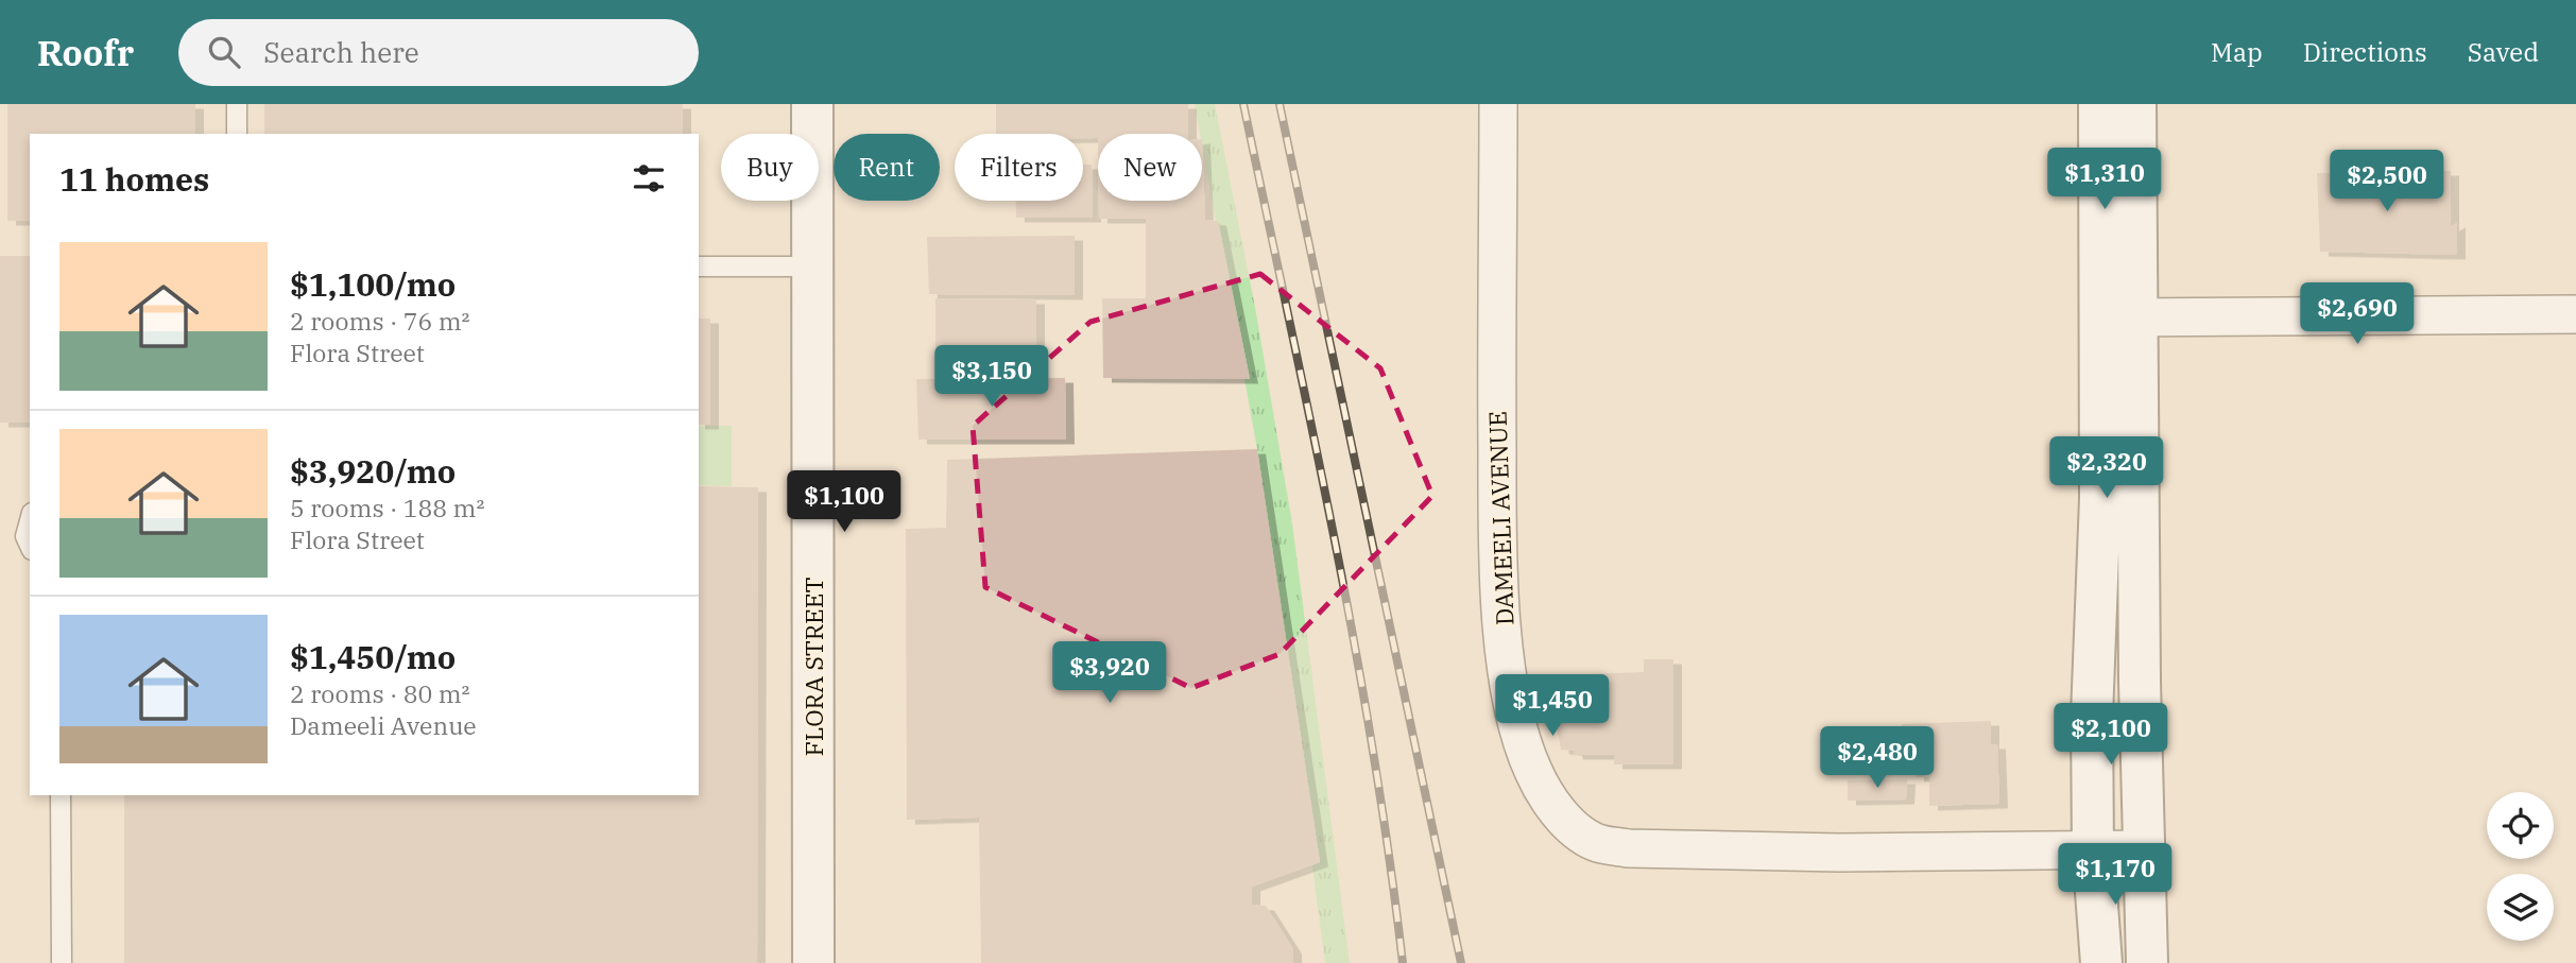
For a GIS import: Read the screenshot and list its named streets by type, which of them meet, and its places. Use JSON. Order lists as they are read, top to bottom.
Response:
{
  "streets": {
    "main road": ["FLORA STREET"],
    "street": ["DAMEELI AVENUE"]
  },
  "page": {
    "header": "Roofr",
    "search": "Search here",
    "nav": ["Map", "Directions", "Saved"],
    "chip": [
      "Buy",
      "Rent",
      "Filters",
      "New"
    ],
    "heading": "11 homes",
    "price": [
      "$1,310",
      "$2,500",
      "$2,690",
      "$3,150",
      "$2,320",
      "$1,100",
      "$3,920",
      "$1,450",
      "$2,100",
      "$2,480",
      "$1,170"
    ],
    "list": [
      {
        "name": "$1,100/mo",
        "note": "2 rooms · 76 m² · Flora Street"
      },
      {
        "name": "$3,920/mo",
        "note": "5 rooms · 188 m² · Flora Street"
      },
      {
        "name": "$1,450/mo",
        "note": "2 rooms · 80 m² · Dameeli Avenue"
      }
    ]
  }
}
